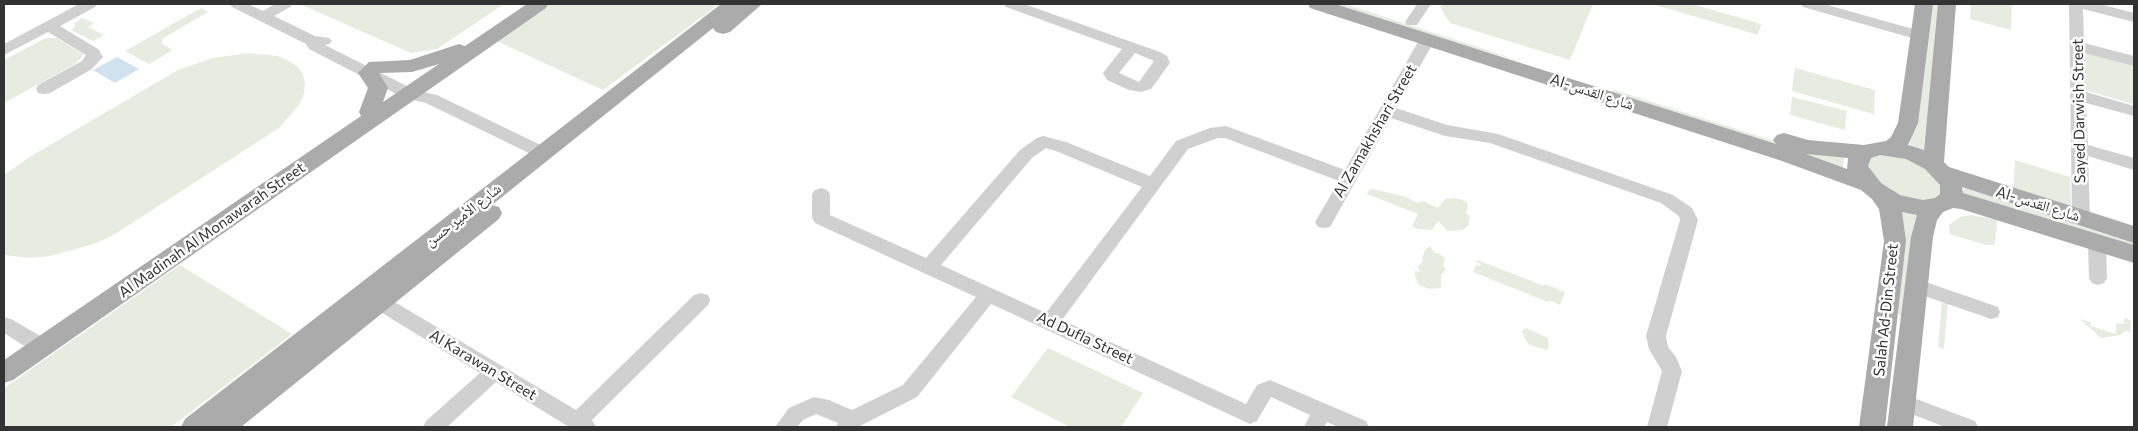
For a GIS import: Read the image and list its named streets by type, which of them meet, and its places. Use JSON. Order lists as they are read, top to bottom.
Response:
{
  "streets": {
    "main road": [
      "Al-شارع القدس",
      "شارع الأمير حسن",
      "Al Madinah Al Monawarah Street",
      "Salah Ad-Din Street"
    ],
    "street": [
      "Sayed Darwish Street",
      "Al Zamakhshari Street",
      "Ad Dufla Street",
      "Al Karawan Street"
    ]
  },
  "crossings": [
    ["Al-شارع القدس", "Sayed Darwish Street"],
    ["Al-شارع القدس", "Al Zamakhshari Street"],
    ["Al-شارع القدس", "Salah Ad-Din Street"],
    ["شارع الأمير حسن", "Al Karawan Street"]
  ]
}
